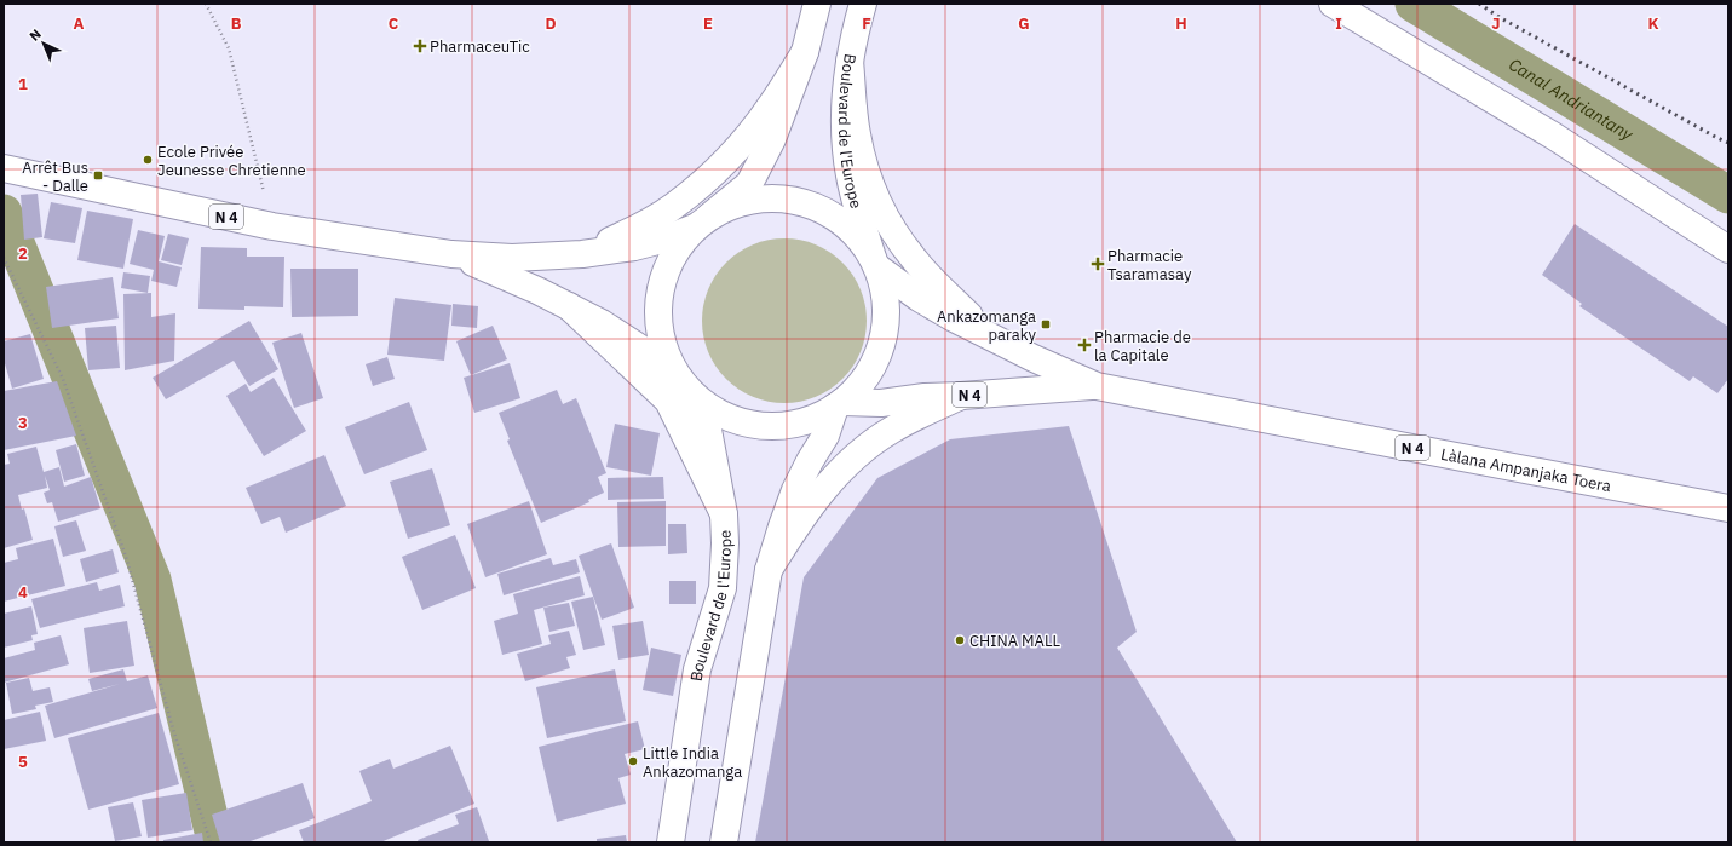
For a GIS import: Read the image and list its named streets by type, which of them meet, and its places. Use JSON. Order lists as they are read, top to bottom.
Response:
{
  "streets": {
    "main road": ["Boulevard de l'Europe", "N 4", "Làlana Ampanjaka Toera"]
  },
  "crossings": [
    ["Boulevard de l'Europe", "N 4"],
    ["N 4", "Làlana Ampanjaka Toera"]
  ],
  "water": ["Canal Andriantany"],
  "places": {
    "health": ["PharmaceuTic", "Pharmacie Tsaramasay", "Pharmacie de la Capitale"],
    "other": ["Ecole Privée Jeunesse Chretienne", "CHINA MALL", "Little India Ankazomanga"],
    "transit": ["Arrêt Bus - Dalle", "Ankazomanga paraky"]
  },
  "north": "top left",
  "grid": {
    "columns": [
      "A",
      "B",
      "C",
      "D",
      "E",
      "F",
      "G",
      "H",
      "I",
      "J",
      "K"
    ],
    "rows": [
      "1",
      "2",
      "3",
      "4",
      "5"
    ]
  }
}
